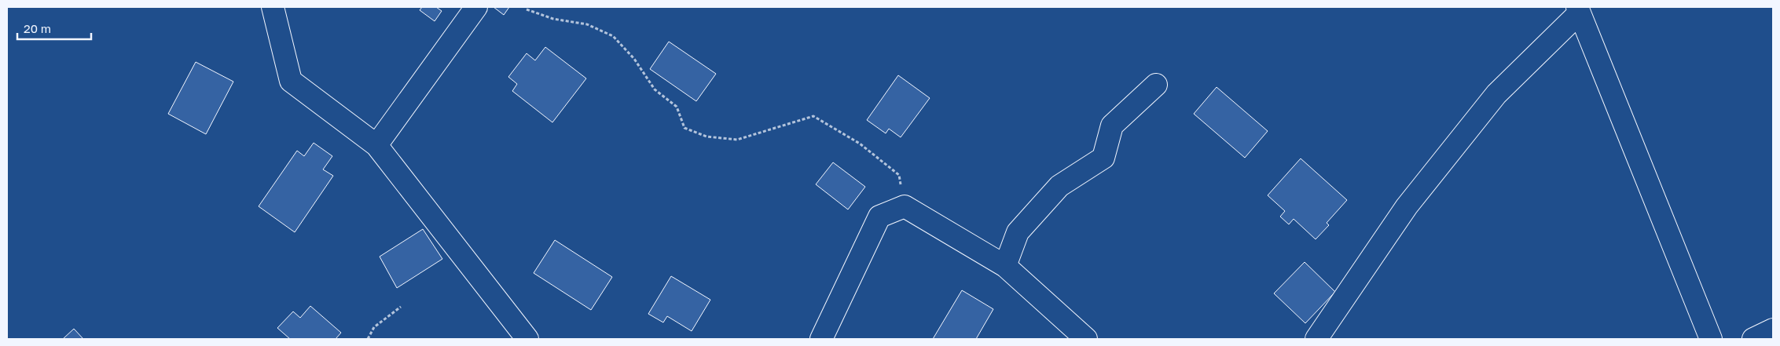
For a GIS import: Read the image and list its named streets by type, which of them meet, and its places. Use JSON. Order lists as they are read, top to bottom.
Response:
{
  "scale_bar": "20 m"
}
